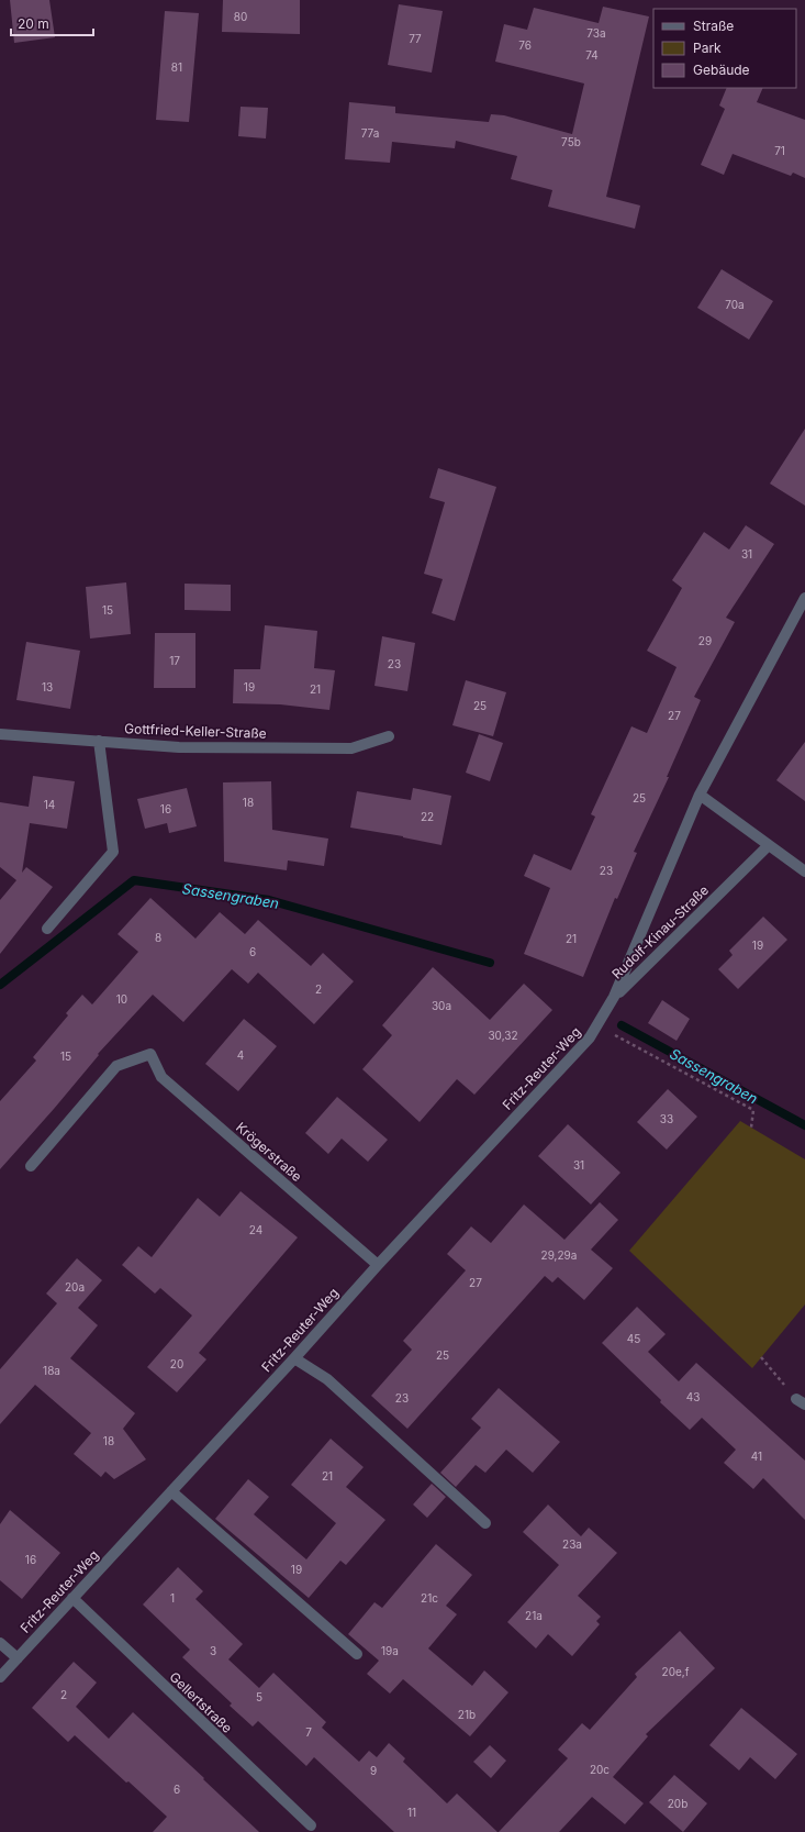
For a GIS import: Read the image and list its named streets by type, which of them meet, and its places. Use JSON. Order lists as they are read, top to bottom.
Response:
{
  "streets": {
    "street": [
      "Gottfried-Keller-Straße",
      "Rudolf-Kinau-Straße",
      "Fritz-Reuter-Weg",
      "Krögerstraße",
      "Gellertstraße"
    ]
  },
  "crossings": [
    ["Rudolf-Kinau-Straße", "Fritz-Reuter-Weg"],
    ["Fritz-Reuter-Weg", "Krögerstraße"],
    ["Fritz-Reuter-Weg", "Gellertstraße"]
  ],
  "water": ["Sassengraben"],
  "house_numbers": [
    "80",
    "73a",
    "77",
    "76",
    "74",
    "81",
    "77a",
    "75b",
    "71",
    "70a",
    "31",
    "15",
    "29",
    "17",
    "23",
    "13",
    "19",
    "21",
    "25",
    "27",
    "25",
    "18",
    "14",
    "16",
    "22",
    "23",
    "8",
    "21",
    "19",
    "6",
    "2",
    "10",
    "30a",
    "30,32",
    "4",
    "15",
    "33",
    "31",
    "24",
    "29,29a",
    "27",
    "20a",
    "45",
    "25",
    "20",
    "18a",
    "43",
    "23",
    "18",
    "41",
    "21",
    "23a",
    "16",
    "19",
    "1",
    "21c",
    "21a",
    "3",
    "19a",
    "20e,f",
    "2",
    "5",
    "21b",
    "7",
    "20c",
    "9",
    "6",
    "20b",
    "11"
  ],
  "legend": ["Straße", "Park", "Gebäude"],
  "scale_bar": "20 m"
}
